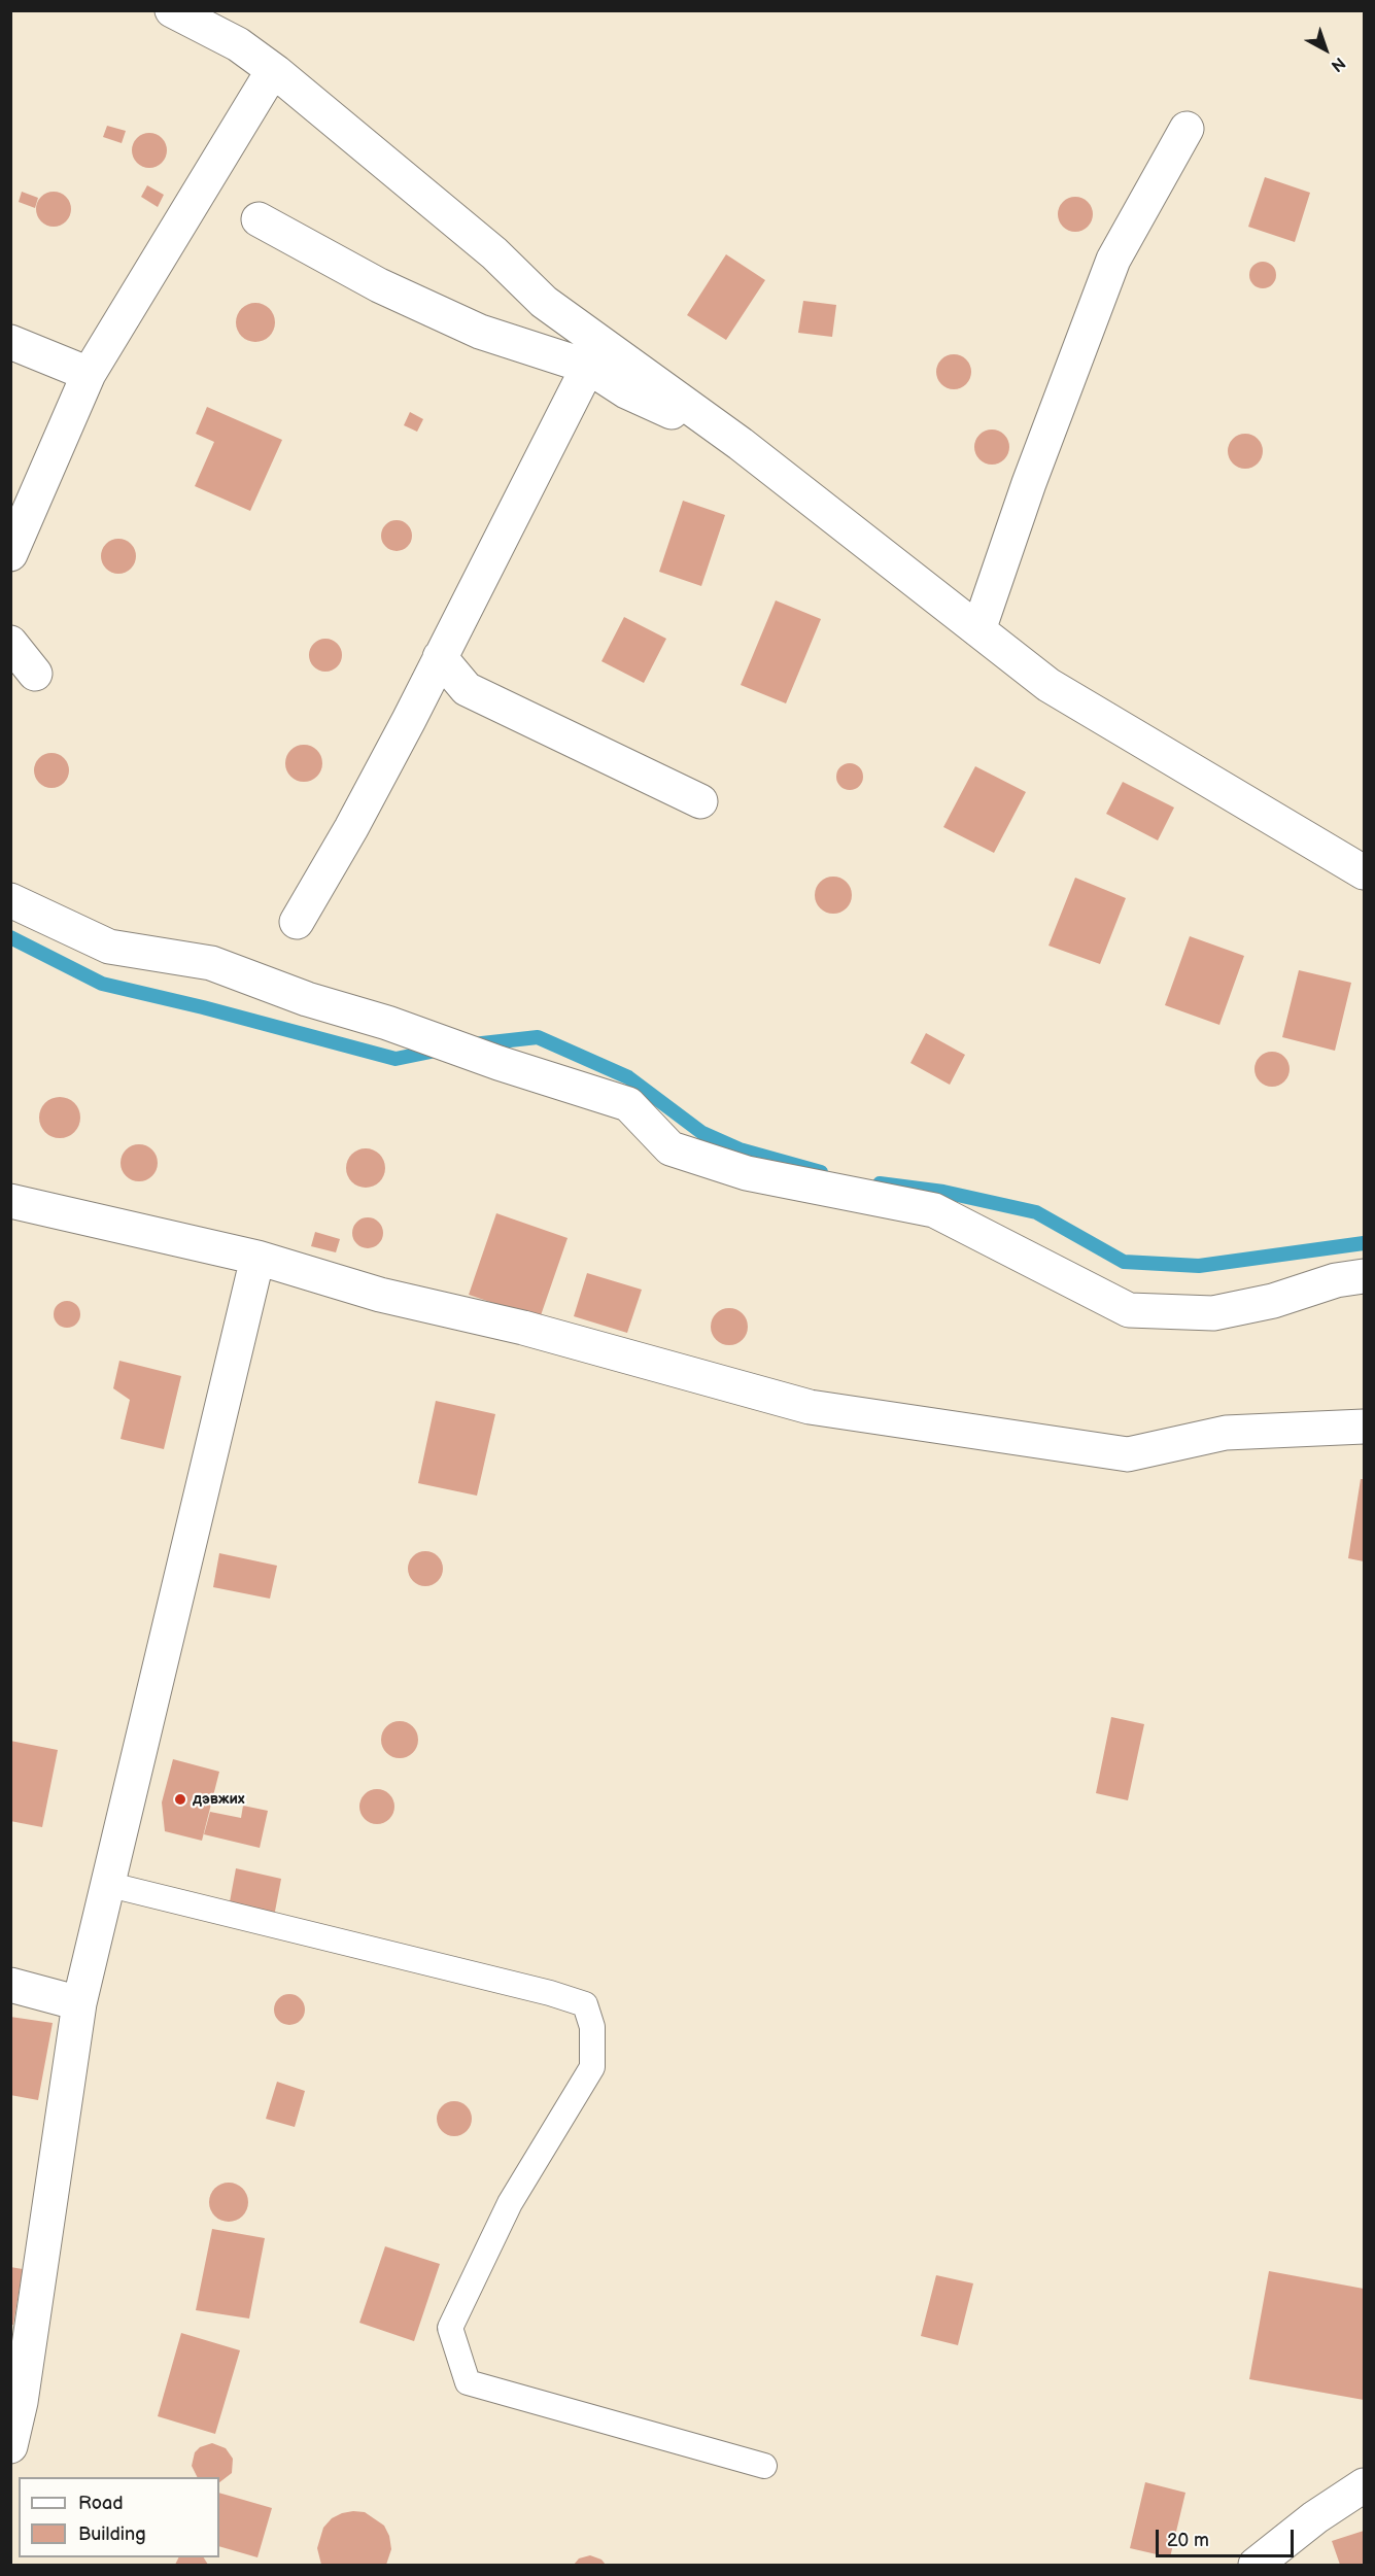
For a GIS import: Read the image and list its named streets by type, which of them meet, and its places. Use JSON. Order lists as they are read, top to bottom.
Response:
{
  "places": ["дэвжих"],
  "legend": ["Road", "Building"],
  "scale_bar": "20 m",
  "north": "bottom right"
}
